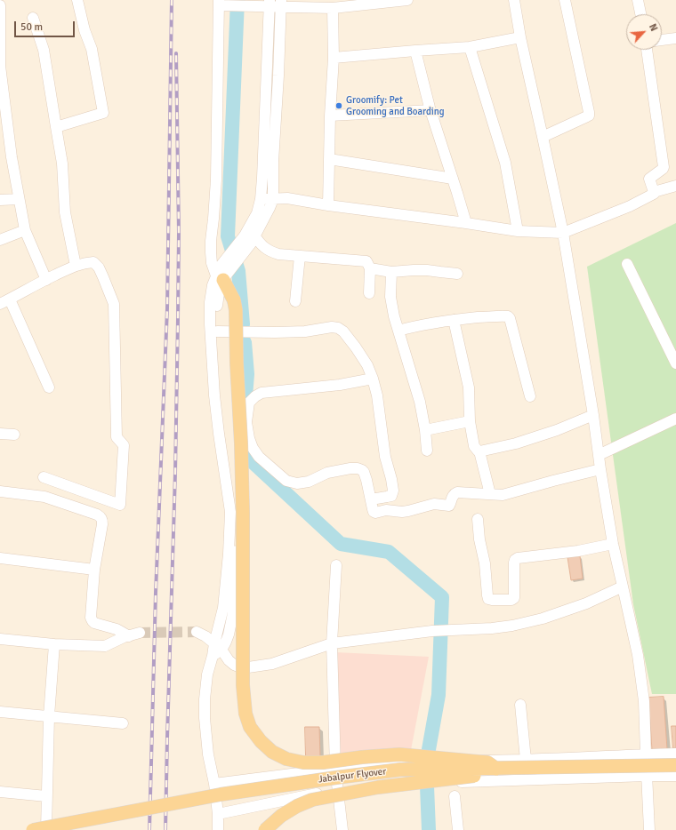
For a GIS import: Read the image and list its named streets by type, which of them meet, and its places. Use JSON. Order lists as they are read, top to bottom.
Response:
{
  "streets": {
    "main road": ["Jabalpur Flyover"]
  },
  "places": ["Groomify: Pet Grooming and Boarding"],
  "scale_bar": "50 m",
  "north": "top right"
}
